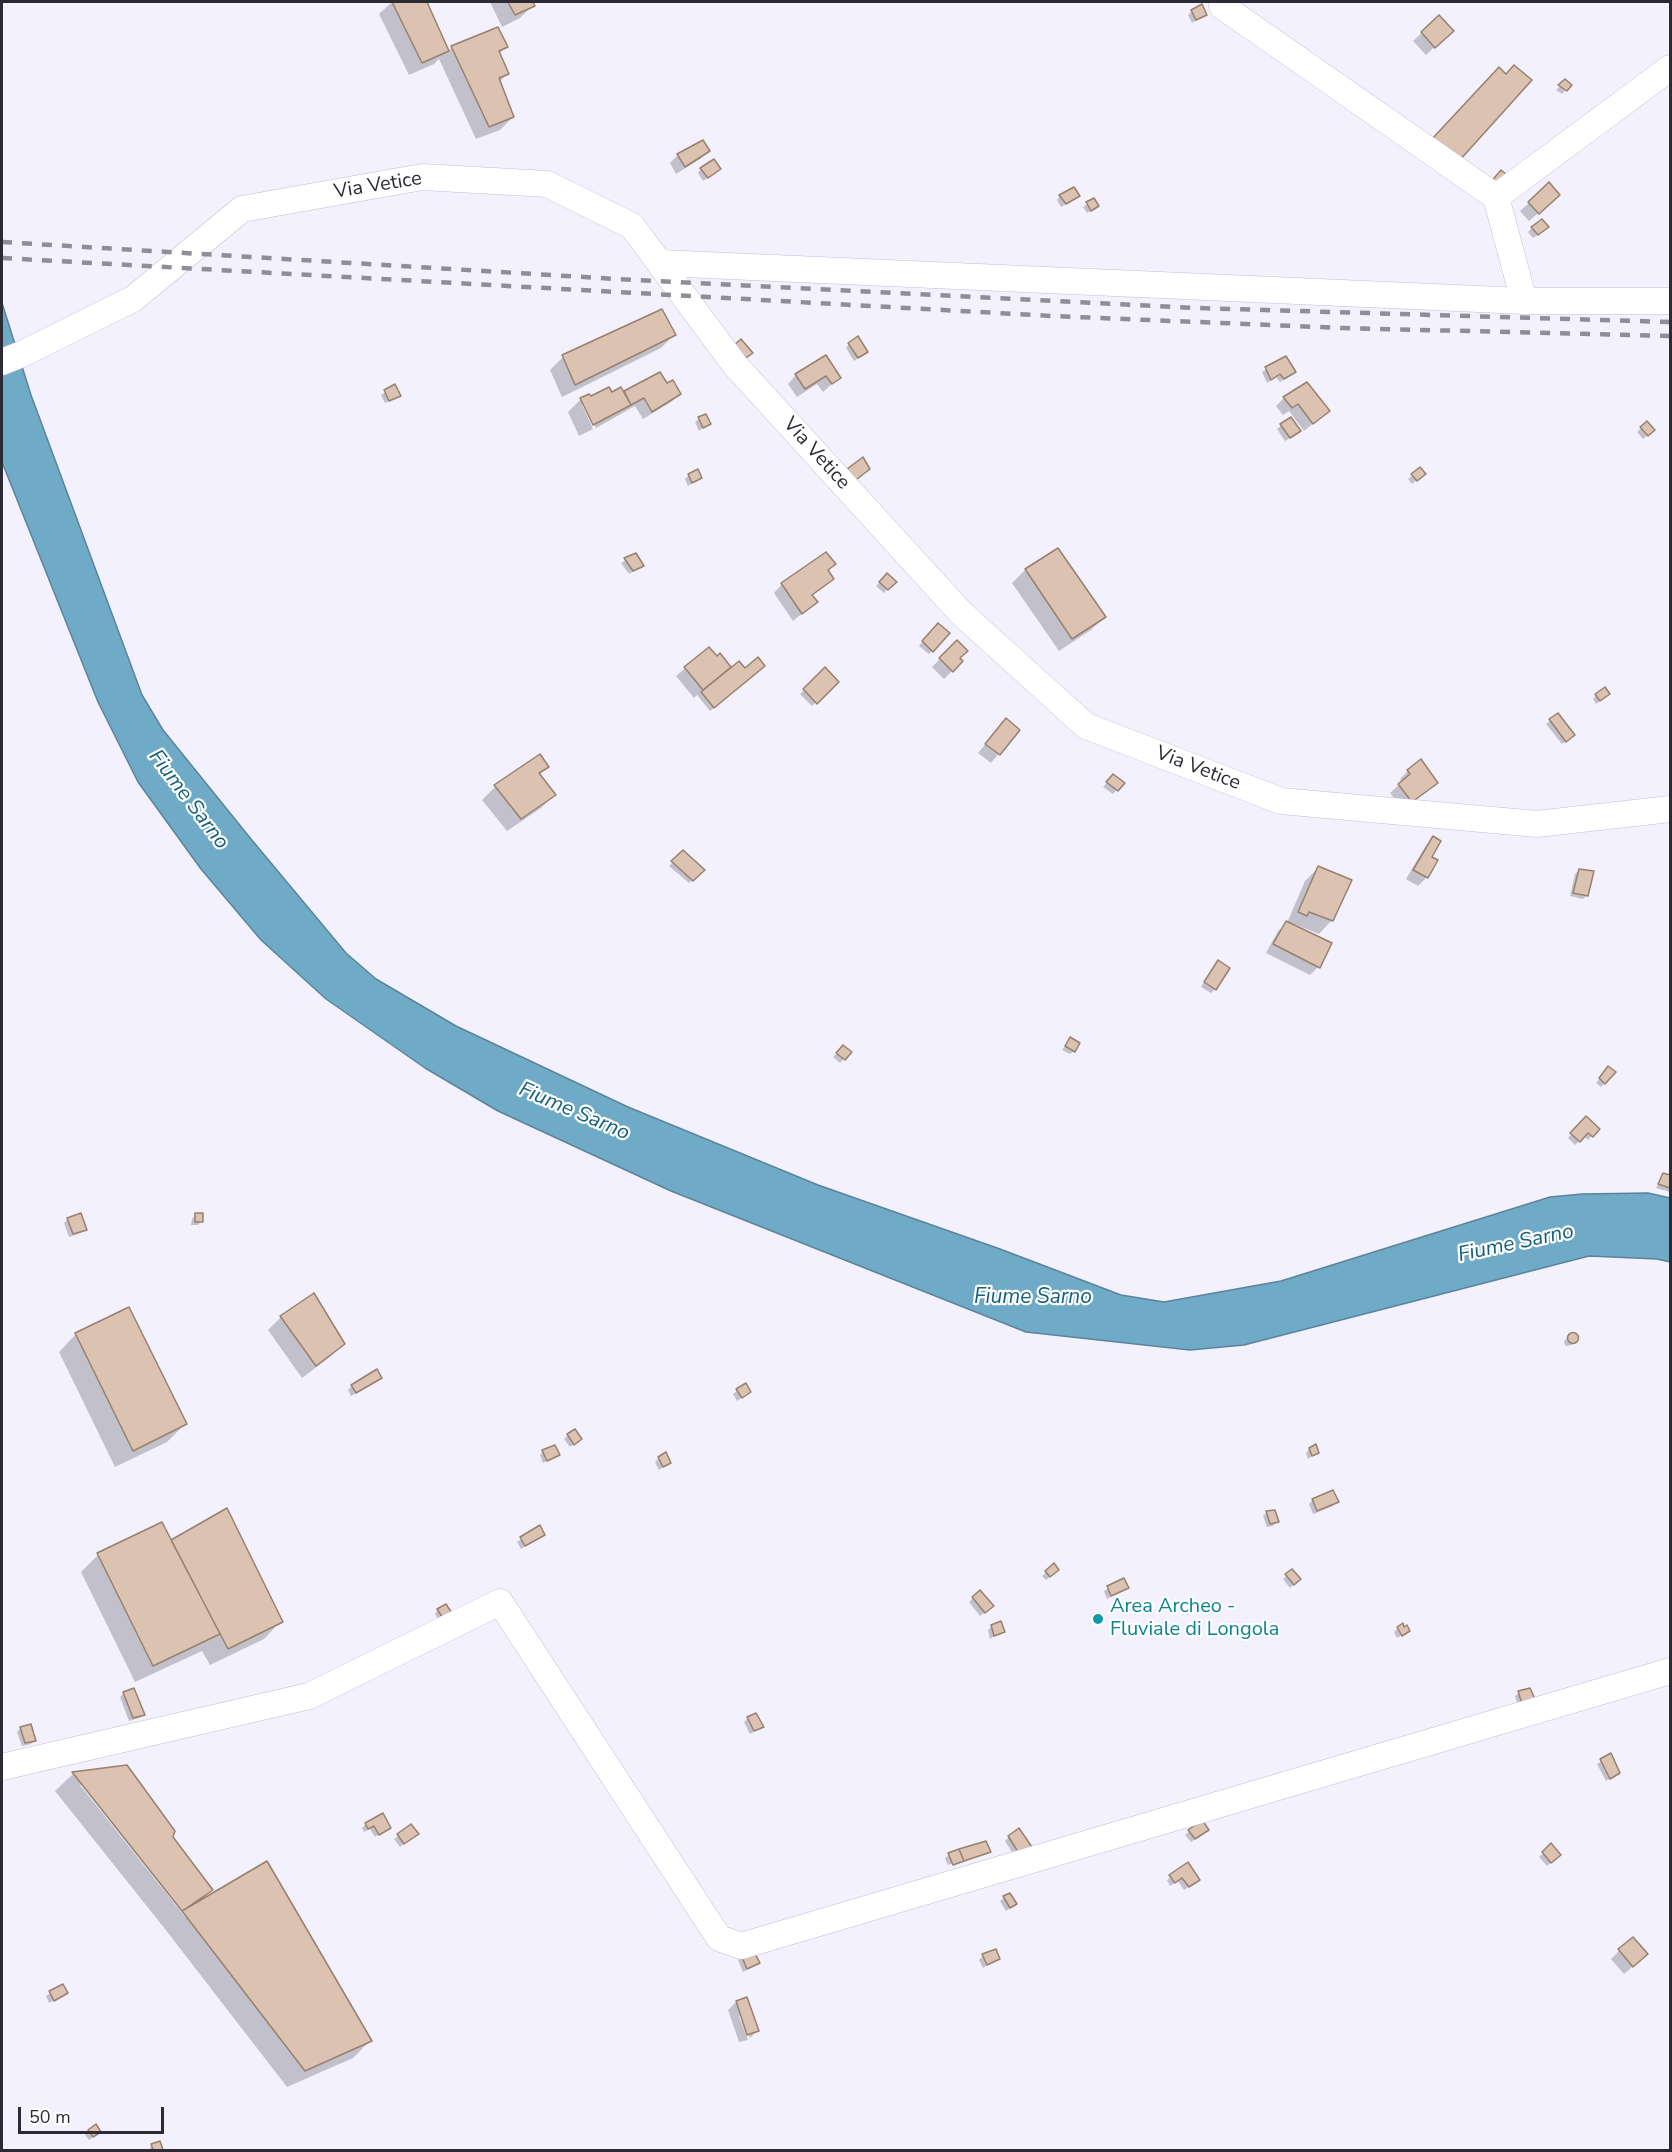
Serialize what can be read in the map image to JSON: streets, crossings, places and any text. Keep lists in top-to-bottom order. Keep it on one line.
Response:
{"streets":{"street":["Via Vetice"]},"water":["Fiume Sarno"],"places":["Area Archeo - Fluviale di Longola"],"scale_bar":"50 m"}
